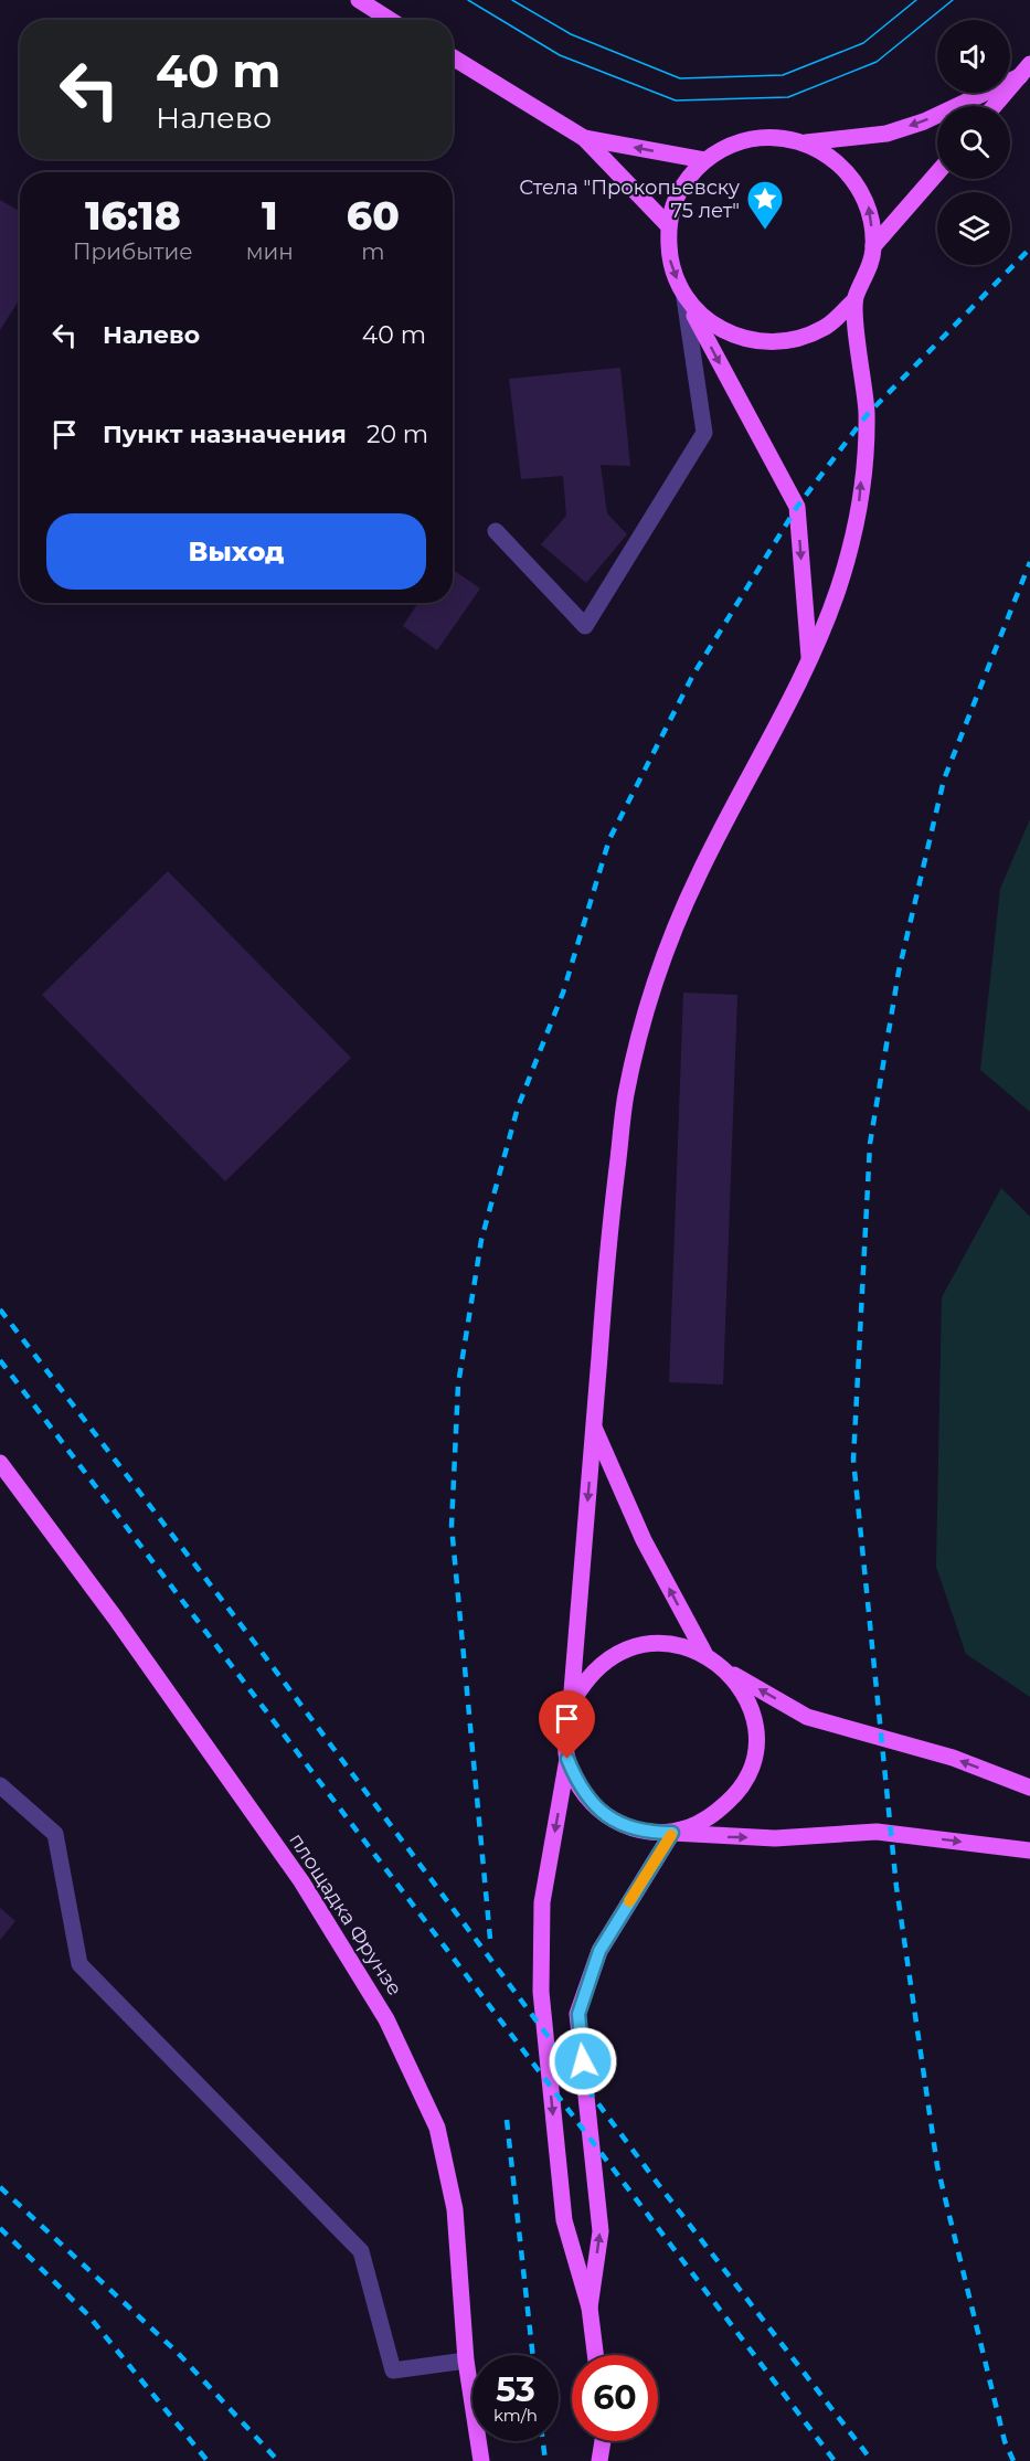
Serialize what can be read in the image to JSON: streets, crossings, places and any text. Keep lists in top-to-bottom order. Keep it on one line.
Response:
{"streets":{"main road":["площадка Фрунзе"]},"places":{"place":["Стела \"Прокопьевску 75 лет\""]},"page":{"turn":["40 m","Налево"],"eta":["16:18","Прибытие","1","мин","60","m"],"list":[{"name":"Налево","value":"40 m"},{"name":"Пункт назначения","value":"20 m"}],"buttons":"Выход","speed":"53 km/h","limit":"60"}}
